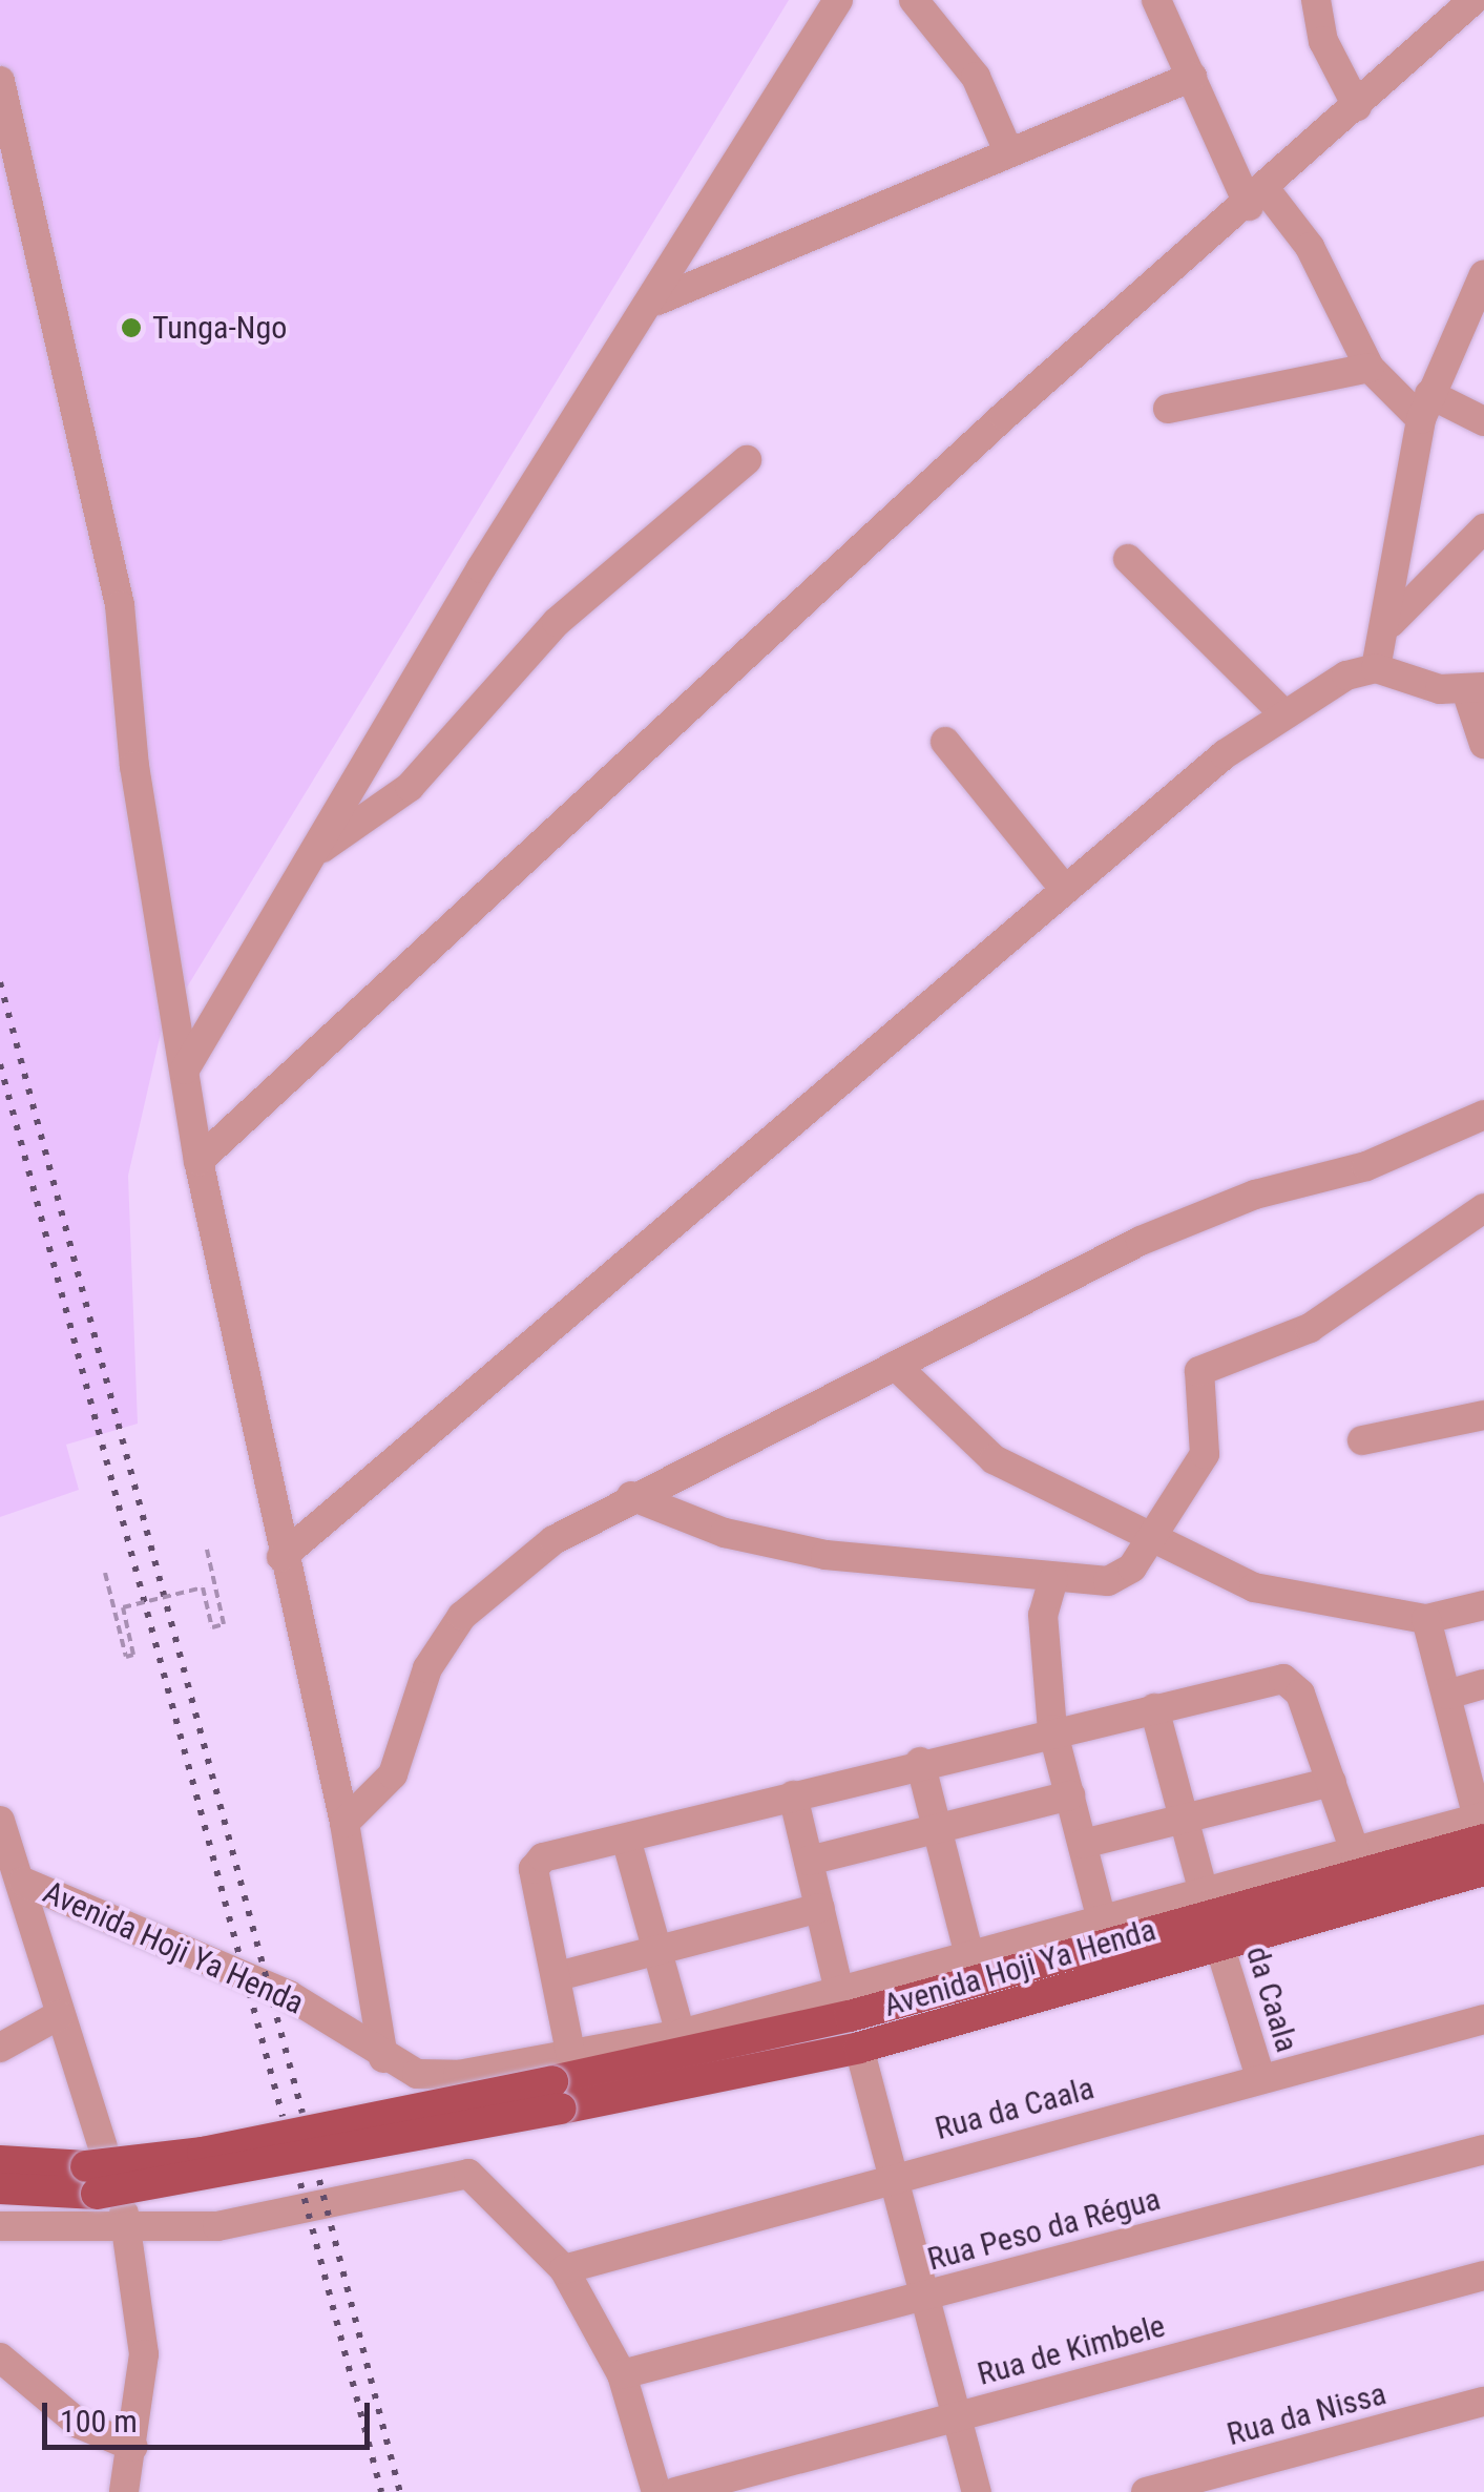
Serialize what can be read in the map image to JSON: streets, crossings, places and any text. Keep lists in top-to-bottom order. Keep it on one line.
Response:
{"streets":{"main road":["Avenida Hoji Ya Henda"],"street":["da Caala","Rua da Caala","Rua Peso da Régua","Rua de Kimbele","Rua da Nissa"]},"crossings":[["Avenida Hoji Ya Henda","da Caala"],["da Caala","Rua da Caala"]],"places":["Tunga-Ngo"],"scale_bar":"100 m"}
